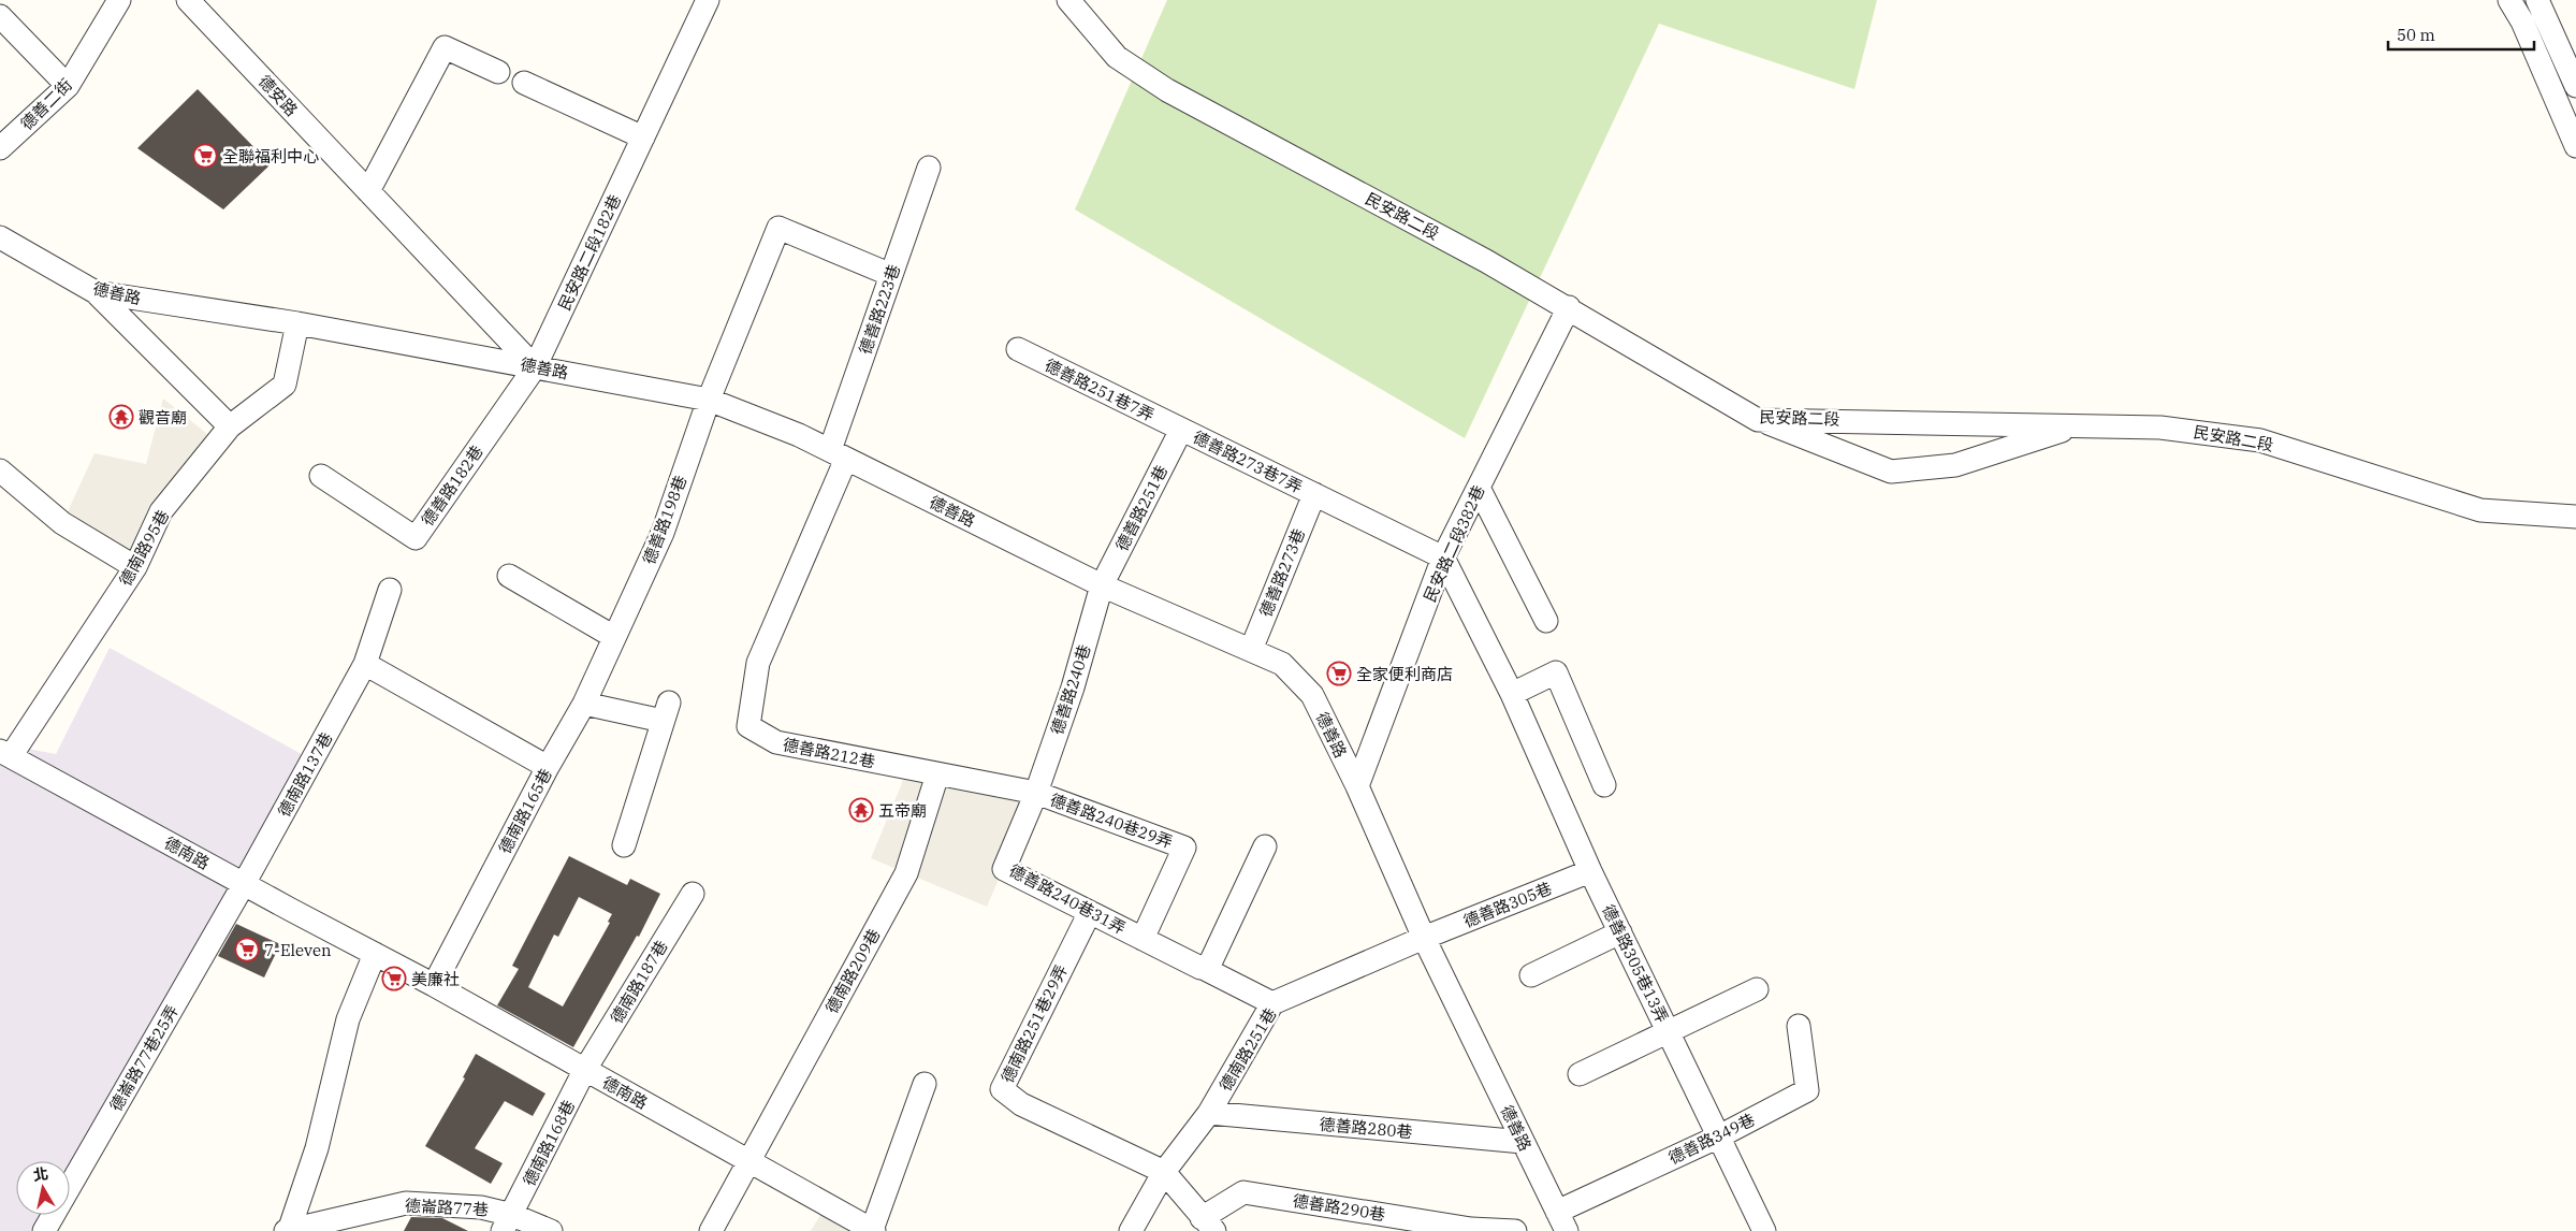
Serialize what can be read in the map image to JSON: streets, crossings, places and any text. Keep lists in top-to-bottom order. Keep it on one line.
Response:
{"streets":{"street":["德安路","德善二街","民安路二段","民安路二段182巷","德善路","德善路223巷","德善路251巷7弄","德善路273巷7弄","德善路182巷","德善路251巷","德善路198巷","民安路二段382巷","德南路95巷","德善路273巷","德善路240巷","德善路212巷","德南路137巷","德南路165巷","德善路240巷29弄","德南路","德善路240巷31弄","德善路305巷","德善路305巷13弄","德南路209巷","德南路187巷","德南路251巷29弄","德南路251巷","德崙路77巷25弄","德善路280巷","德善路349巷","德南路168巷","德崙路77巷","德善路290巷"]},"crossings":[["德安路","民安路二段182巷"],["德安路","德善路"],["德安路","德善路182巷"],["民安路二段","民安路二段382巷"],["民安路二段182巷","德善路"],["民安路二段182巷","德善路182巷"],["德善路","德善路223巷"],["德善路","德善路182巷"],["德善路","德善路251巷"],["德善路","德善路198巷"],["德善路","民安路二段382巷"],["德善路","德南路95巷"],["德善路","德善路273巷"],["德善路","德善路240巷"],["德善路","德善路212巷"],["德善路","德善路305巷"],["德善路","德南路251巷"],["德善路","德善路280巷"],["德善路","德善路349巷"],["德善路223巷","德善路198巷"],["德善路223巷","德善路212巷"],["德善路251巷7弄","德善路273巷7弄"],["德善路251巷7弄","德善路251巷"],["德善路273巷7弄","德善路251巷"],["德善路273巷7弄","民安路二段382巷"],["德善路273巷7弄","德善路273巷"],["德善路273巷7弄","德善路305巷13弄"],["德善路251巷","德善路240巷"],["德善路198巷","德南路165巷"],["民安路二段382巷","德善路305巷13弄"],["德南路95巷","德南路"],["德善路240巷","德善路212巷"],["德善路240巷","德善路240巷29弄"],["德善路240巷","德善路240巷31弄"],["德善路212巷","德善路240巷29弄"],["德善路212巷","德善路240巷31弄"],["德善路212巷","德南路209巷"],["德南路137巷","德南路"],["德南路137巷","德崙路77巷25弄"],["德南路165巷","德南路"],["德善路240巷29弄","德善路240巷31弄"],["德南路","德南路209巷"],["德南路","德南路187巷"],["德南路","德崙路77巷25弄"],["德南路","德南路168巷"],["德善路240巷31弄","德南路251巷29弄"],["德善路305巷","德善路305巷13弄"],["德善路305巷","德南路251巷"],["德善路305巷13弄","德善路349巷"],["德南路187巷","德南路168巷"],["德南路251巷29弄","德南路251巷"],["德南路251巷","德善路280巷"],["德南路168巷","德崙路77巷"]],"places":{"supermarket":["全聯福利中心","全家便利商店","7-Eleven","美廉社"],"temple":["觀音廟","五帝廟"]},"scale_bar":"50 m","north":"top"}
